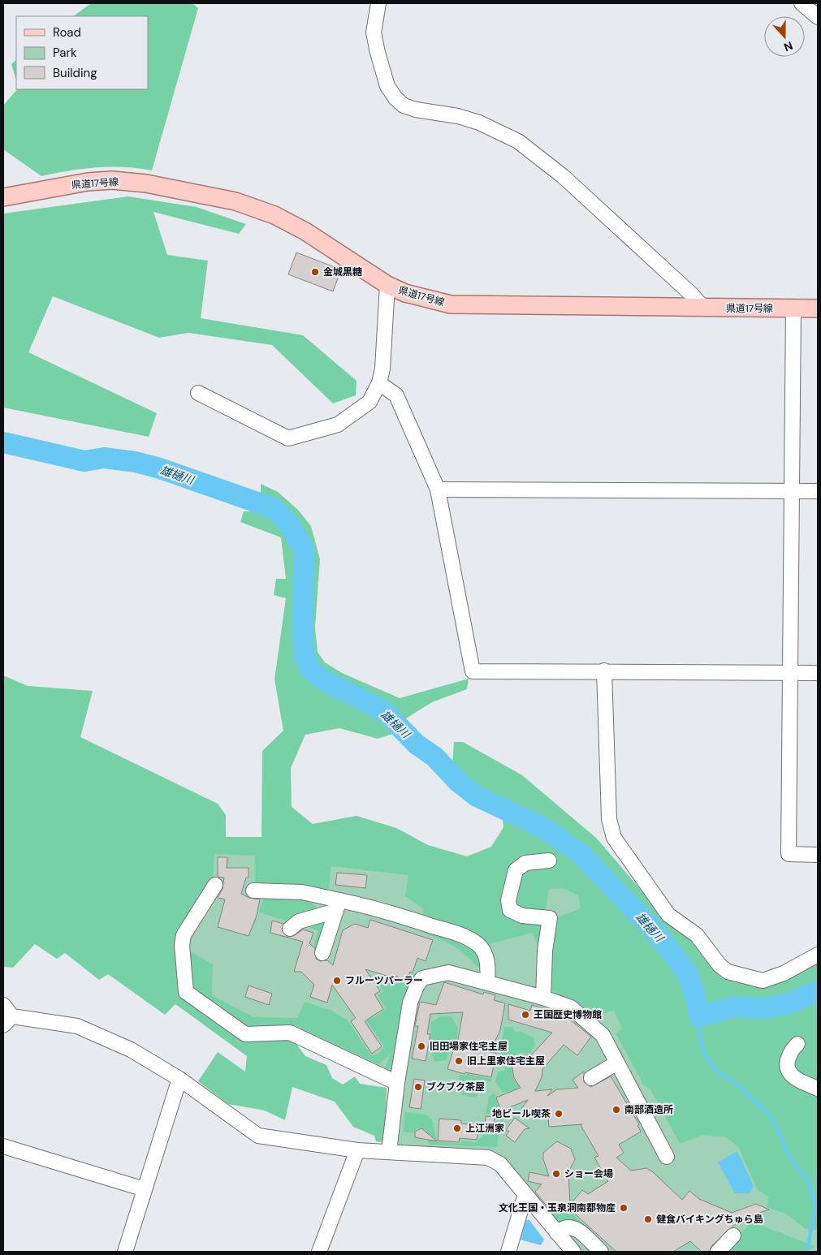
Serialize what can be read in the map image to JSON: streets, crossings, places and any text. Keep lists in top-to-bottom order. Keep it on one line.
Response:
{"streets":{"main road":["県道17号線"]},"water":["雄樋川"],"places":["金城黒糖","フルーツパーラー","王国歴史博物館","旧田場家住宅主屋","旧上里家住宅主屋","ブクブク茶屋","南部酒造所","地ビール喫茶","上江洲家","ショー会場","文化王国・玉泉洞南都物産","健食バイキングちゅら島"],"legend":["Road","Park","Building"],"north":"bottom"}
